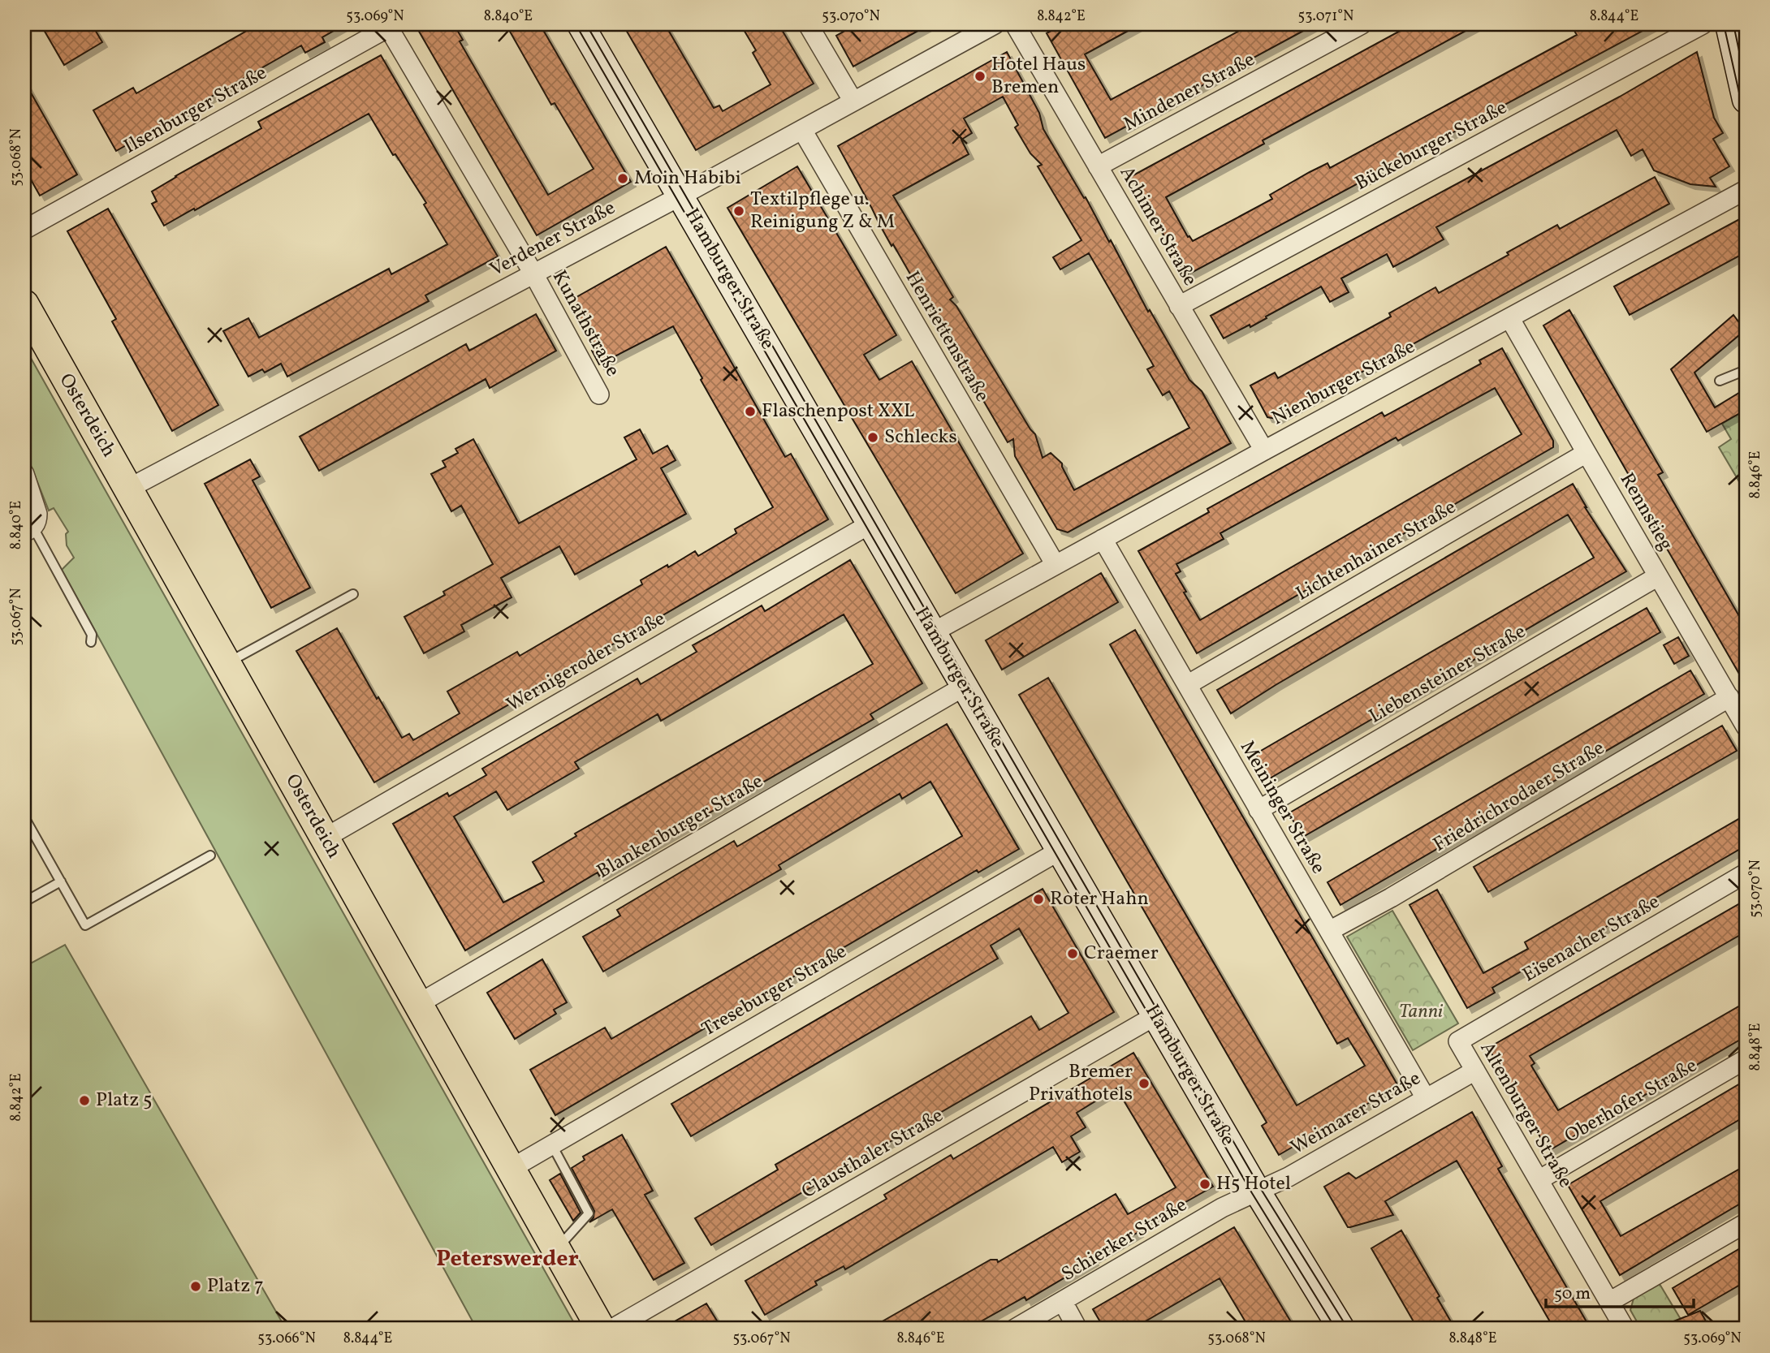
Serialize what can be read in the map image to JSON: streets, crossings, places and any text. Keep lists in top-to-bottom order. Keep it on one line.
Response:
{"streets":{"main road":["Osterdeich"],"street":["Mindener Straße","Ilsenburger Straße","Bückeburger Straße","Achimer Straße","Verdener Straße","Hamburger Straße","Kunathstraße","Henriettenstraße","Nienburger Straße","Rennstieg","Lichtenhainer Straße","Wernigeroder Straße","Liebensteiner Straße","Friedrichrodaer Straße","Meininger Straße","Blankenburger Straße","Eisenacher Straße","Treseburger Straße","Oberhofer Straße","Weimarer Straße","Altenburger Straße","Clausthaler Straße","Schierker Straße"]},"crossings":[["Mindener Straße","Achimer Straße"],["Ilsenburger Straße","Kunathstraße"],["Bückeburger Straße","Achimer Straße"],["Achimer Straße","Nienburger Straße"],["Verdener Straße","Hamburger Straße"],["Verdener Straße","Kunathstraße"],["Verdener Straße","Henriettenstraße"],["Verdener Straße","Osterdeich"],["Hamburger Straße","Nienburger Straße"],["Hamburger Straße","Wernigeroder Straße"],["Hamburger Straße","Blankenburger Straße"],["Hamburger Straße","Treseburger Straße"],["Hamburger Straße","Weimarer Straße"],["Hamburger Straße","Clausthaler Straße"],["Hamburger Straße","Schierker Straße"],["Henriettenstraße","Nienburger Straße"],["Nienburger Straße","Rennstieg"],["Nienburger Straße","Meininger Straße"],["Osterdeich","Wernigeroder Straße"],["Osterdeich","Blankenburger Straße"],["Osterdeich","Treseburger Straße"],["Rennstieg","Lichtenhainer Straße"],["Rennstieg","Liebensteiner Straße"],["Rennstieg","Friedrichrodaer Straße"],["Lichtenhainer Straße","Meininger Straße"],["Liebensteiner Straße","Meininger Straße"],["Friedrichrodaer Straße","Meininger Straße"],["Meininger Straße","Weimarer Straße"],["Eisenacher Straße","Altenburger Straße"],["Oberhofer Straße","Altenburger Straße"],["Weimarer Straße","Altenburger Straße"],["Weimarer Straße","Schierker Straße"]],"districts":["Peterswerder"],"parks":["Tanni"],"places":["Hotel Haus Bremen","Moin Habibi","Textilpflege u. Reinigung Z & M","Flaschenpost XXL","Schlecks","Roter Hahn","Craemer","Bremer Privathotels","Platz 5","H5 Hotel","Platz 7"],"scale_bar":"50 m","coordinates":["53.069°N","8.840°E","53.070°N","8.842°E","53.071°N","8.844°E","53.068°N","8.846°E","53.067°N","8.848°E","53.066°N"]}
